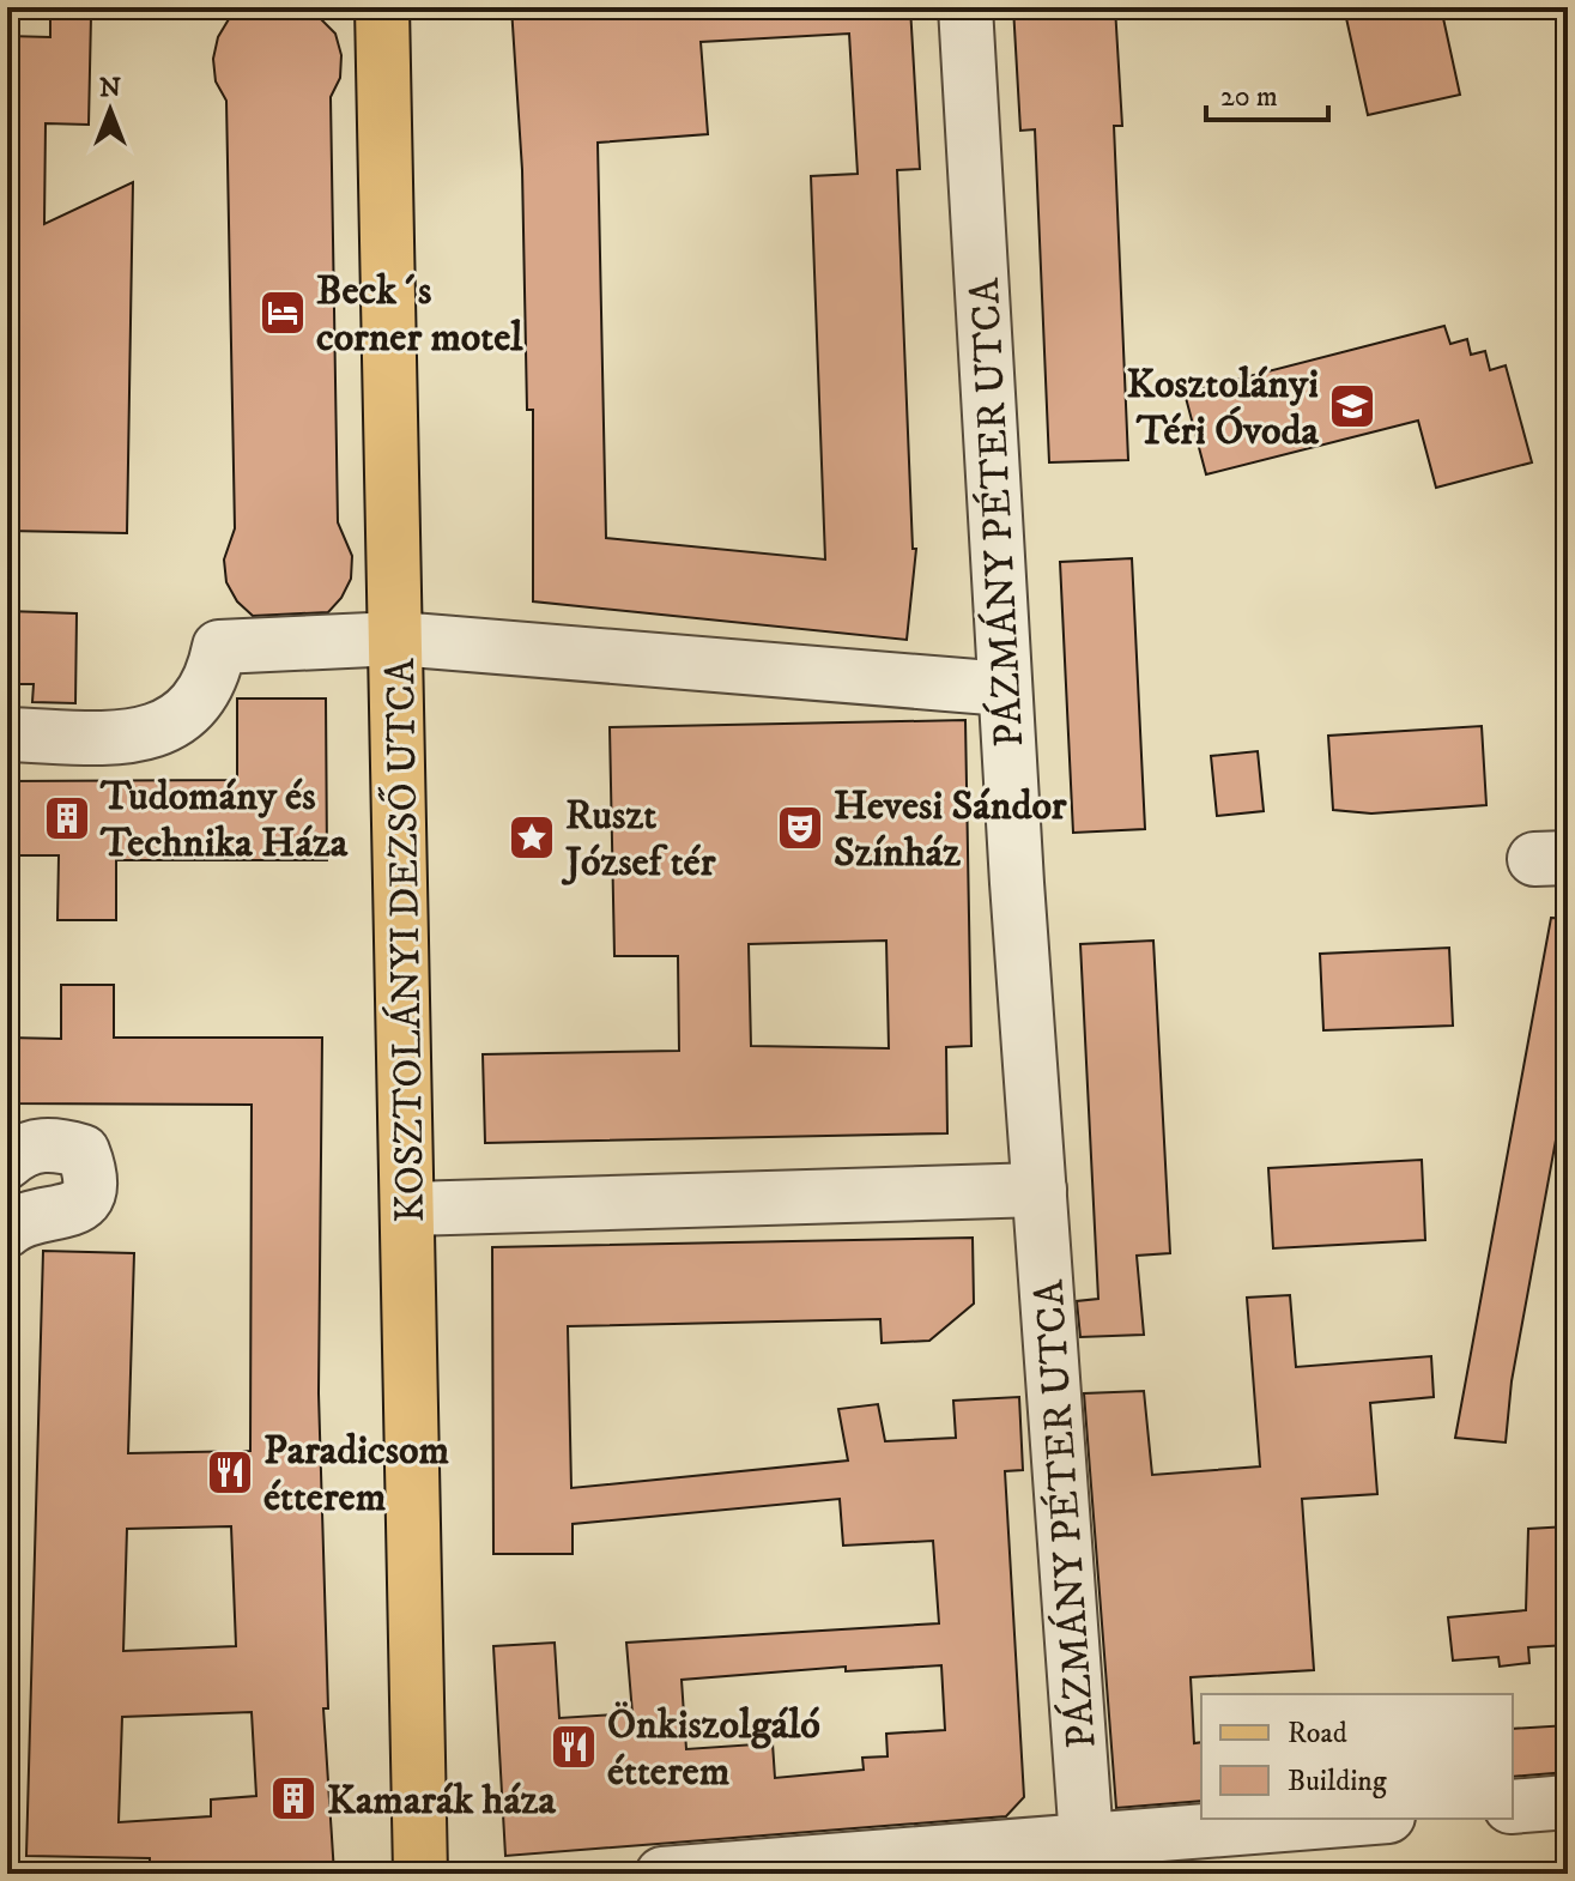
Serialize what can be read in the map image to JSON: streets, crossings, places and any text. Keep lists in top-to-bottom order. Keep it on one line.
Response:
{"streets":{"main road":["KOSZTOLÁNYI DEZSŐ UTCA"],"street":["PÁZMÁNY PÉTER UTCA"]},"places":{"hotel":["Beck´s corner motel"],"school or university":["Kosztolányi Téri Óvoda"],"building":["Tudomány és Technika Háza","Kamarák háza"],"theatre":["Hevesi Sándor Színház"],"place":["Ruszt József tér"],"restaurant":["Paradicsom étterem","Önkiszolgáló étterem"]},"legend":["Road","Building"],"scale_bar":"20 m","north":"top"}
